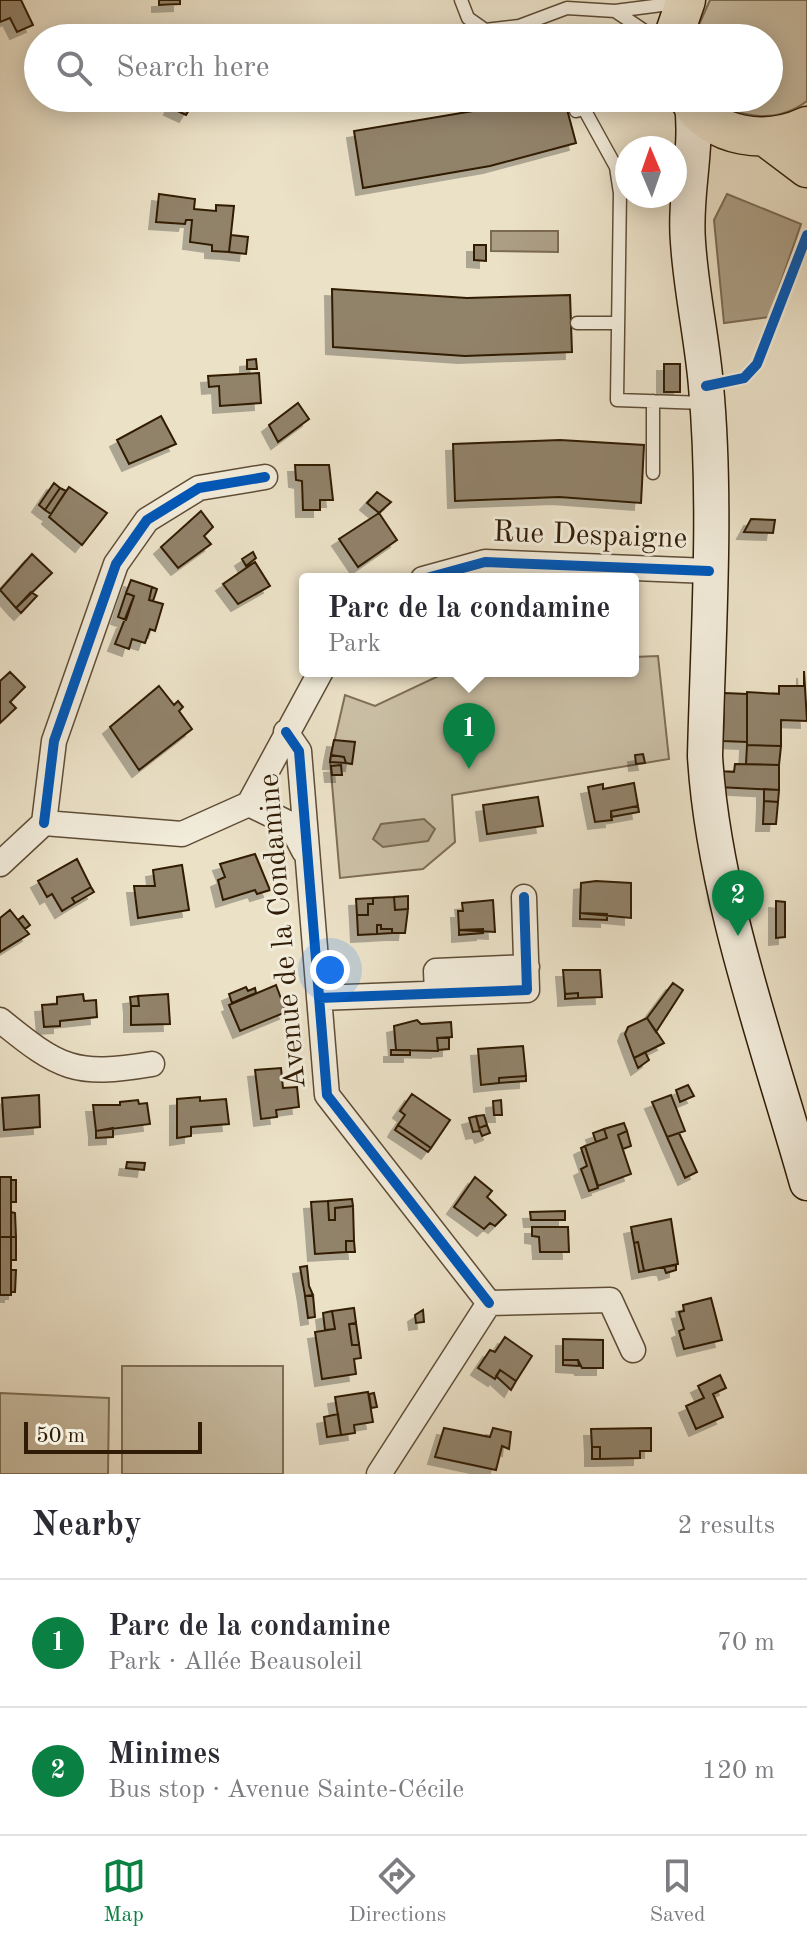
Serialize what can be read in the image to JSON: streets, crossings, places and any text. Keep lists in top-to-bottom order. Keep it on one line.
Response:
{"streets":{"street":["Rue Despaigne","Avenue de la Condamine"]},"scale_bar":"50 m","north":"top","page":{"search":"Search here","popup":["Parc de la condamine","Park"],"pins":["1","2"],"scale":"50 m","heading":["Nearby","2 results"],"list":[{"mark":"1","name":"Parc de la condamine","note":"Park · Allée Beausoleil","value":"70 m"},{"mark":"2","name":"Minimes","note":"Bus stop · Avenue Sainte-Cécile","value":"120 m"}],"nav":["Map","Directions","Saved"]}}
